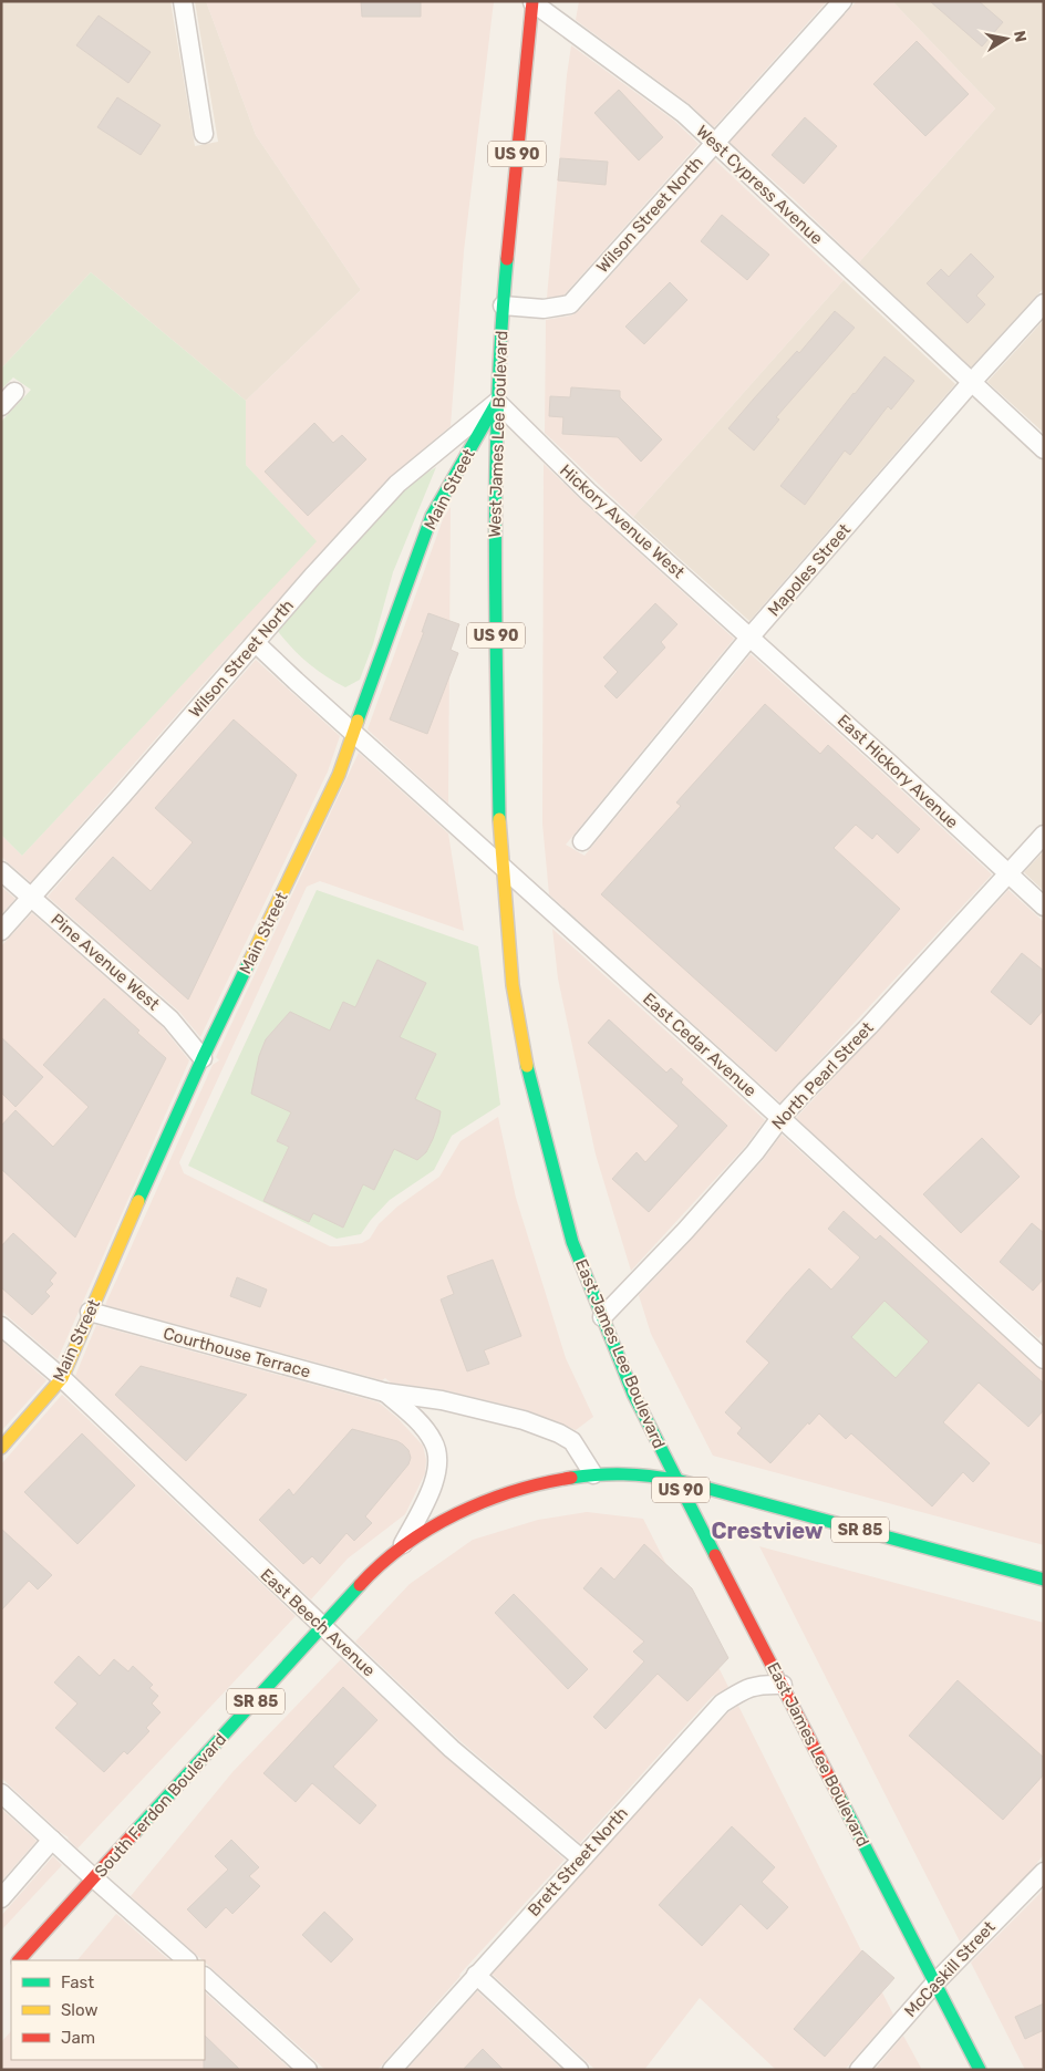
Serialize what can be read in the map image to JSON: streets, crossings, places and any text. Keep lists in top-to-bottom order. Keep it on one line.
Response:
{"streets":{"main road":["US 90","West James Lee Boulevard","Main Street","East James Lee Boulevard","SR 85","South Ferdon Boulevard"],"street":["West Cypress Avenue","Wilson Street North","Hickory Avenue West","Mapoles Street","East Hickory Avenue","Pine Avenue West","East Cedar Avenue","North Pearl Street","Courthouse Terrace","East Beech Avenue","Brett Street North","McCaskill Street"]},"crossings":[["West Cypress Avenue","Wilson Street North"],["West Cypress Avenue","West James Lee Boulevard"],["West Cypress Avenue","Mapoles Street"],["Wilson Street North","West James Lee Boulevard"],["Wilson Street North","Main Street"],["Wilson Street North","Hickory Avenue West"],["Wilson Street North","Pine Avenue West"],["Wilson Street North","East Cedar Avenue"],["West James Lee Boulevard","Main Street"],["West James Lee Boulevard","Hickory Avenue West"],["West James Lee Boulevard","East Cedar Avenue"],["West James Lee Boulevard","East James Lee Boulevard"],["Main Street","Hickory Avenue West"],["Main Street","Pine Avenue West"],["Main Street","East Cedar Avenue"],["Main Street","Courthouse Terrace"],["Main Street","East Beech Avenue"],["Hickory Avenue West","Mapoles Street"],["Hickory Avenue West","East Hickory Avenue"],["Mapoles Street","East Hickory Avenue"],["East Hickory Avenue","North Pearl Street"],["East Cedar Avenue","North Pearl Street"],["East Cedar Avenue","East James Lee Boulevard"],["North Pearl Street","East James Lee Boulevard"],["Courthouse Terrace","South Ferdon Boulevard"],["East James Lee Boulevard","SR 85"],["East James Lee Boulevard","South Ferdon Boulevard"],["East James Lee Boulevard","Brett Street North"],["East James Lee Boulevard","McCaskill Street"],["SR 85","South Ferdon Boulevard"],["East Beech Avenue","South Ferdon Boulevard"],["East Beech Avenue","Brett Street North"]],"districts":["Crestview"],"legend":["Fast","Slow","Jam"],"north":"right"}
